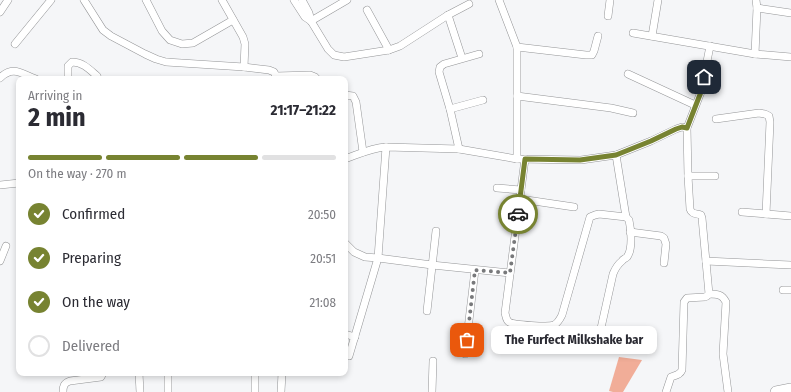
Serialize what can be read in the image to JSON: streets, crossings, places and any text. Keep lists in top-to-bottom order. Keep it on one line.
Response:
{"places":["The Furfect Milkshake bar"],"page":{"heading":["2 min","Arriving in","21:17–21:22"],"bar":"On the way · 270 m","list":[["Confirmed","20:50"],["Preparing","20:51"],["On the way","21:08"],"Delivered"],"bubble":"The Furfect Milkshake bar"}}
